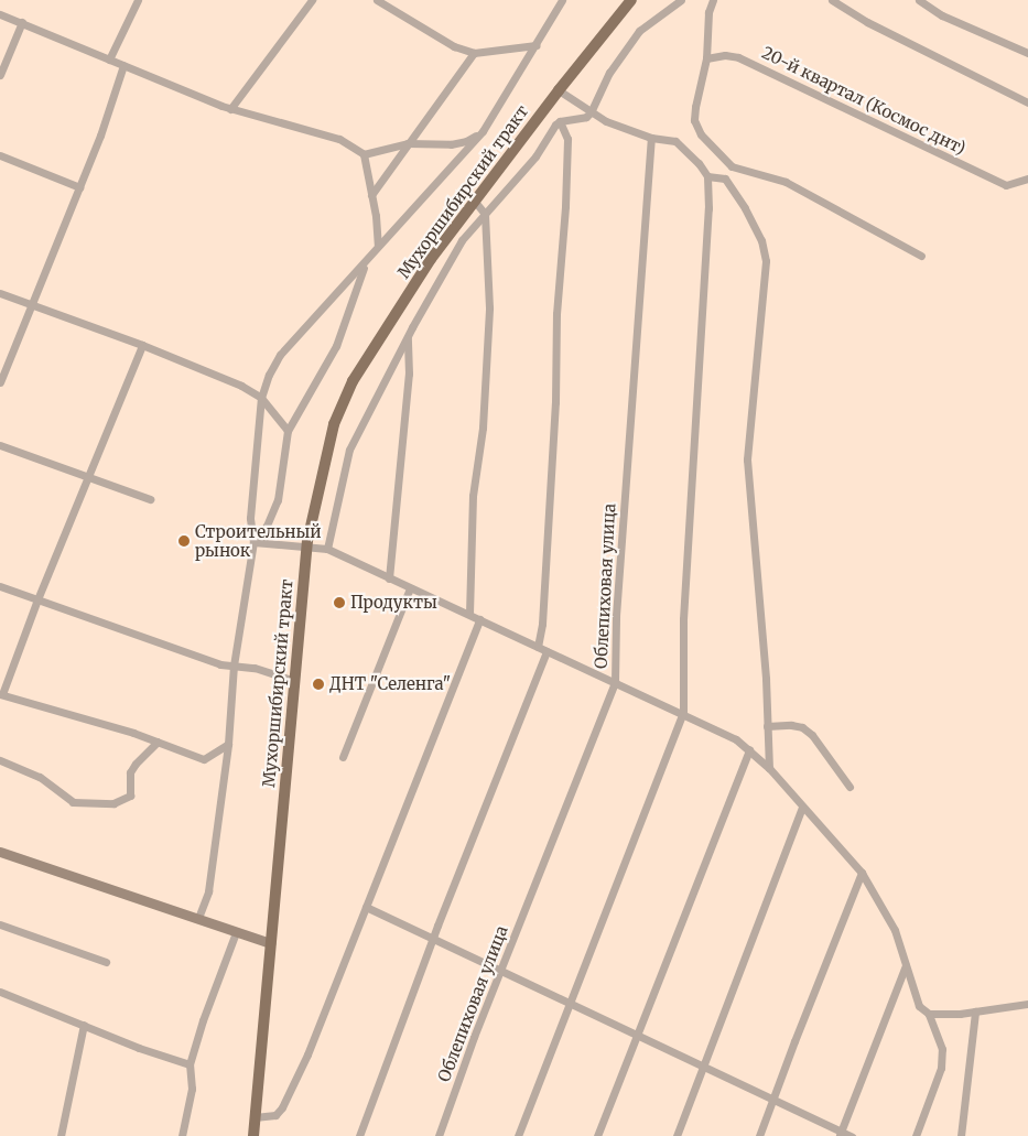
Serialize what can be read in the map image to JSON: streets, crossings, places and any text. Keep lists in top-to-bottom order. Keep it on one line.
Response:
{"streets":{"main road":["Мухоршибирский тракт"],"street":["20-й квартал (Космос днт)","Облепиховая улица"]},"places":["Строительный рынок","Продукты","ДНТ \"Селенга\""]}
